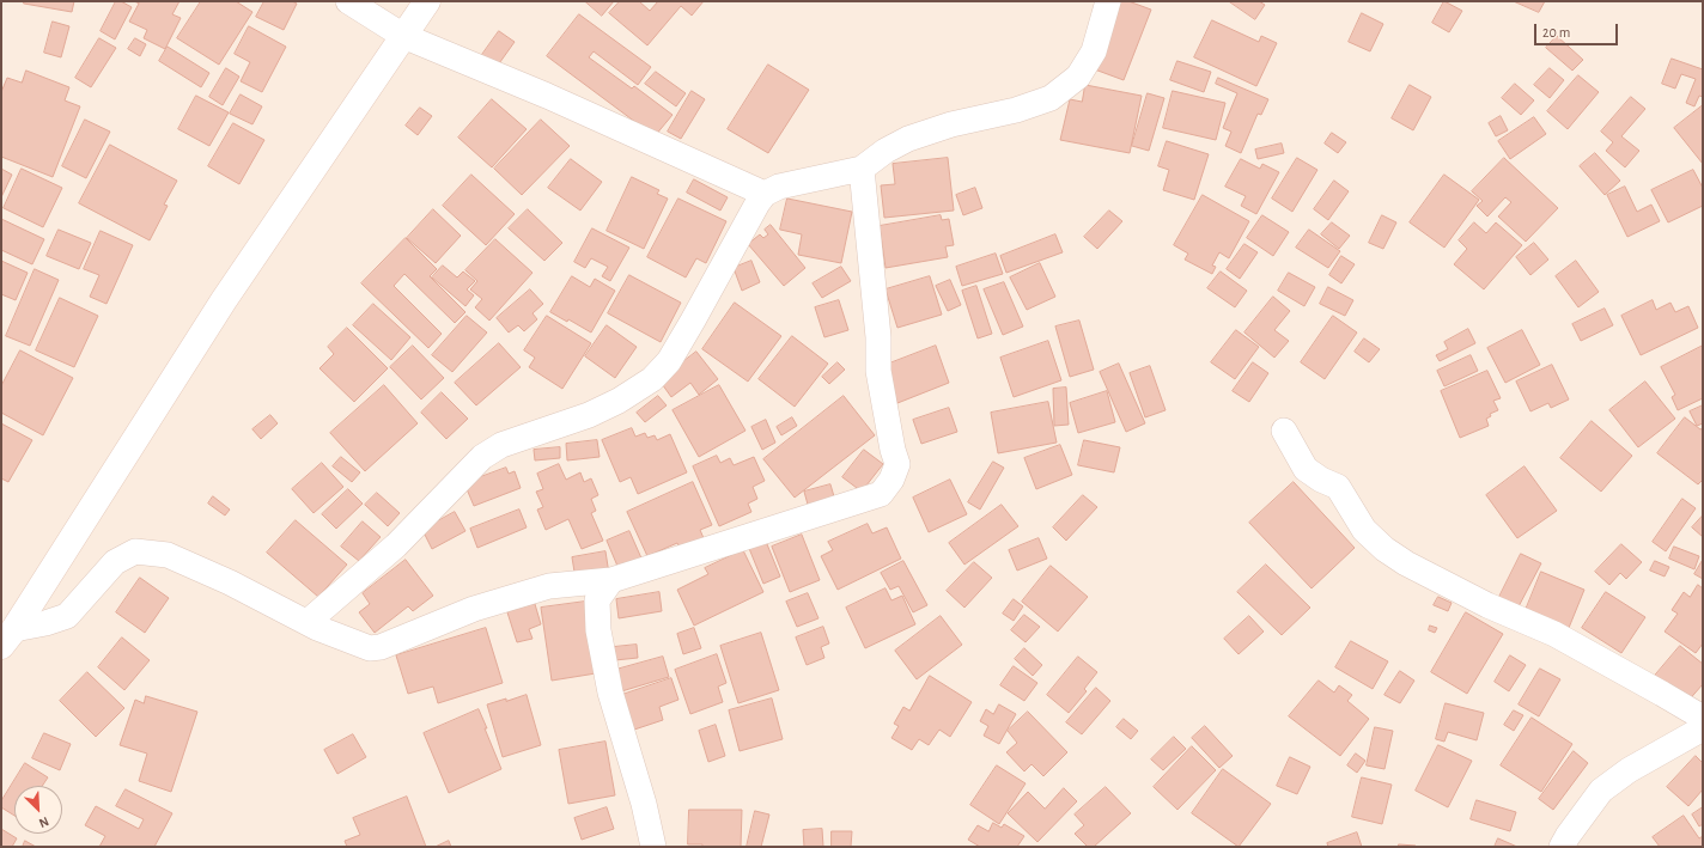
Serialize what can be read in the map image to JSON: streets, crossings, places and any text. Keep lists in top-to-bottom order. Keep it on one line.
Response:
{"scale_bar":"20 m","north":"bottom right"}
